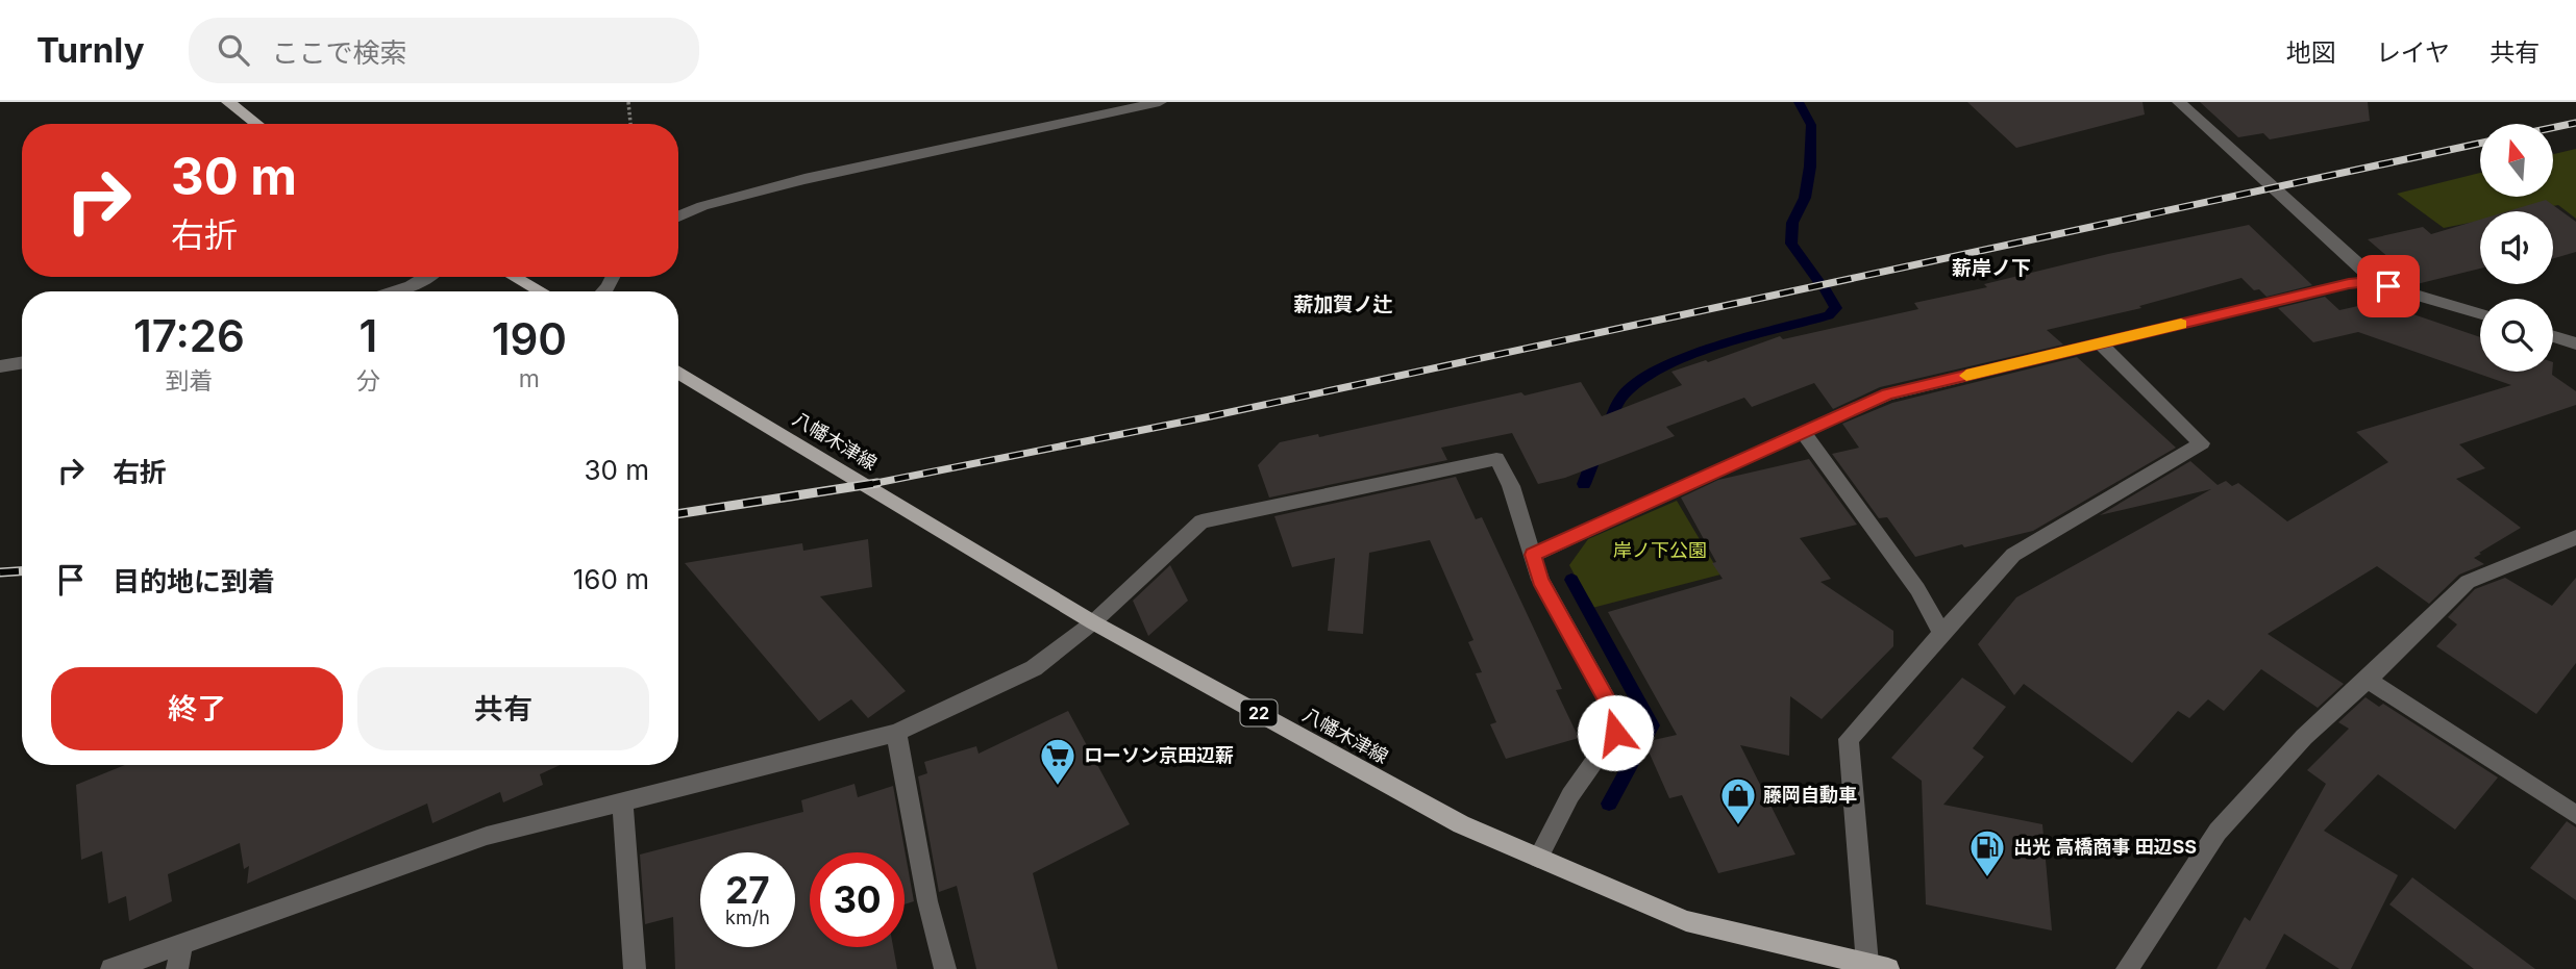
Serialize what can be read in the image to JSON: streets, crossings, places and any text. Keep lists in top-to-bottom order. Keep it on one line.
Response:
{"streets":{"main road":["八幡木津線","22"]},"districts":["薪岸ノ下","薪加賀ノ辻"],"parks":["岸ノ下公園"],"places":{"supermarket":["ローソン京田辺薪"],"shop":["藤岡自動車"],"fuel station":["出光 高橋商事 田辺SS"]},"north":"top","page":{"header":"Turnly","search":"ここで検索","nav":["地図","レイヤ","共有"],"turn":["30 m","右折"],"eta":["17:26","到着","1","分","190","m"],"list":[{"name":"右折","value":"30 m"},{"name":"目的地に到着","value":"160 m"}],"buttons":["終了","共有"],"speed":"27 km/h","limit":"30"}}
